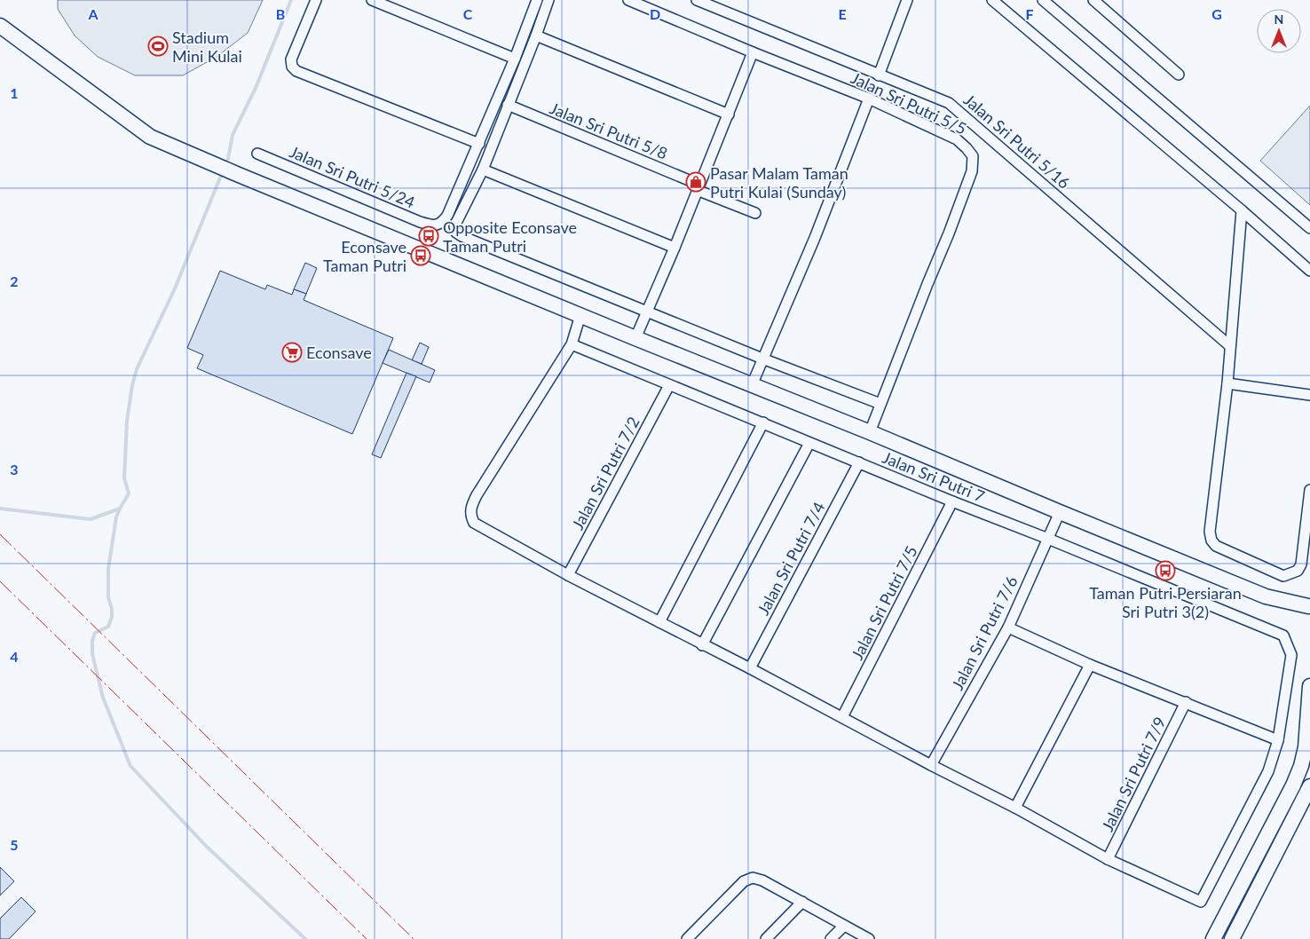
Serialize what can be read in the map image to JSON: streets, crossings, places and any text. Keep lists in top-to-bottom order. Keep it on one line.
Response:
{"streets":{"street":["Jalan Sri Putri 5/5","Jalan Sri Putri 5/8","Jalan Sri Putri 5/16","Jalan Sri Putri 5/24","Jalan Sri Putri 7/2","Jalan Sri Putri 7","Jalan Sri Putri 7/4","Jalan Sri Putri 7/5","Jalan Sri Putri 7/6","Jalan Sri Putri 7/9"]},"crossings":[["Jalan Sri Putri 7/2","Jalan Sri Putri 7"],["Jalan Sri Putri 7","Jalan Sri Putri 7/4"],["Jalan Sri Putri 7","Jalan Sri Putri 7/5"],["Jalan Sri Putri 7","Jalan Sri Putri 7/6"]],"places":{"sports":["Stadium Mini Kulai"],"shop":["Pasar Malam Taman Putri Kulai (Sunday)"],"bus stop":["Opposite Econsave Taman Putri","Econsave Taman Putri","Taman Putri Persiaran Sri Putri 3(2)"],"supermarket":["Econsave"]},"north":"top","grid":{"columns":["A","B","C","D","E","F","G"],"rows":["1","2","3","4","5"]}}
